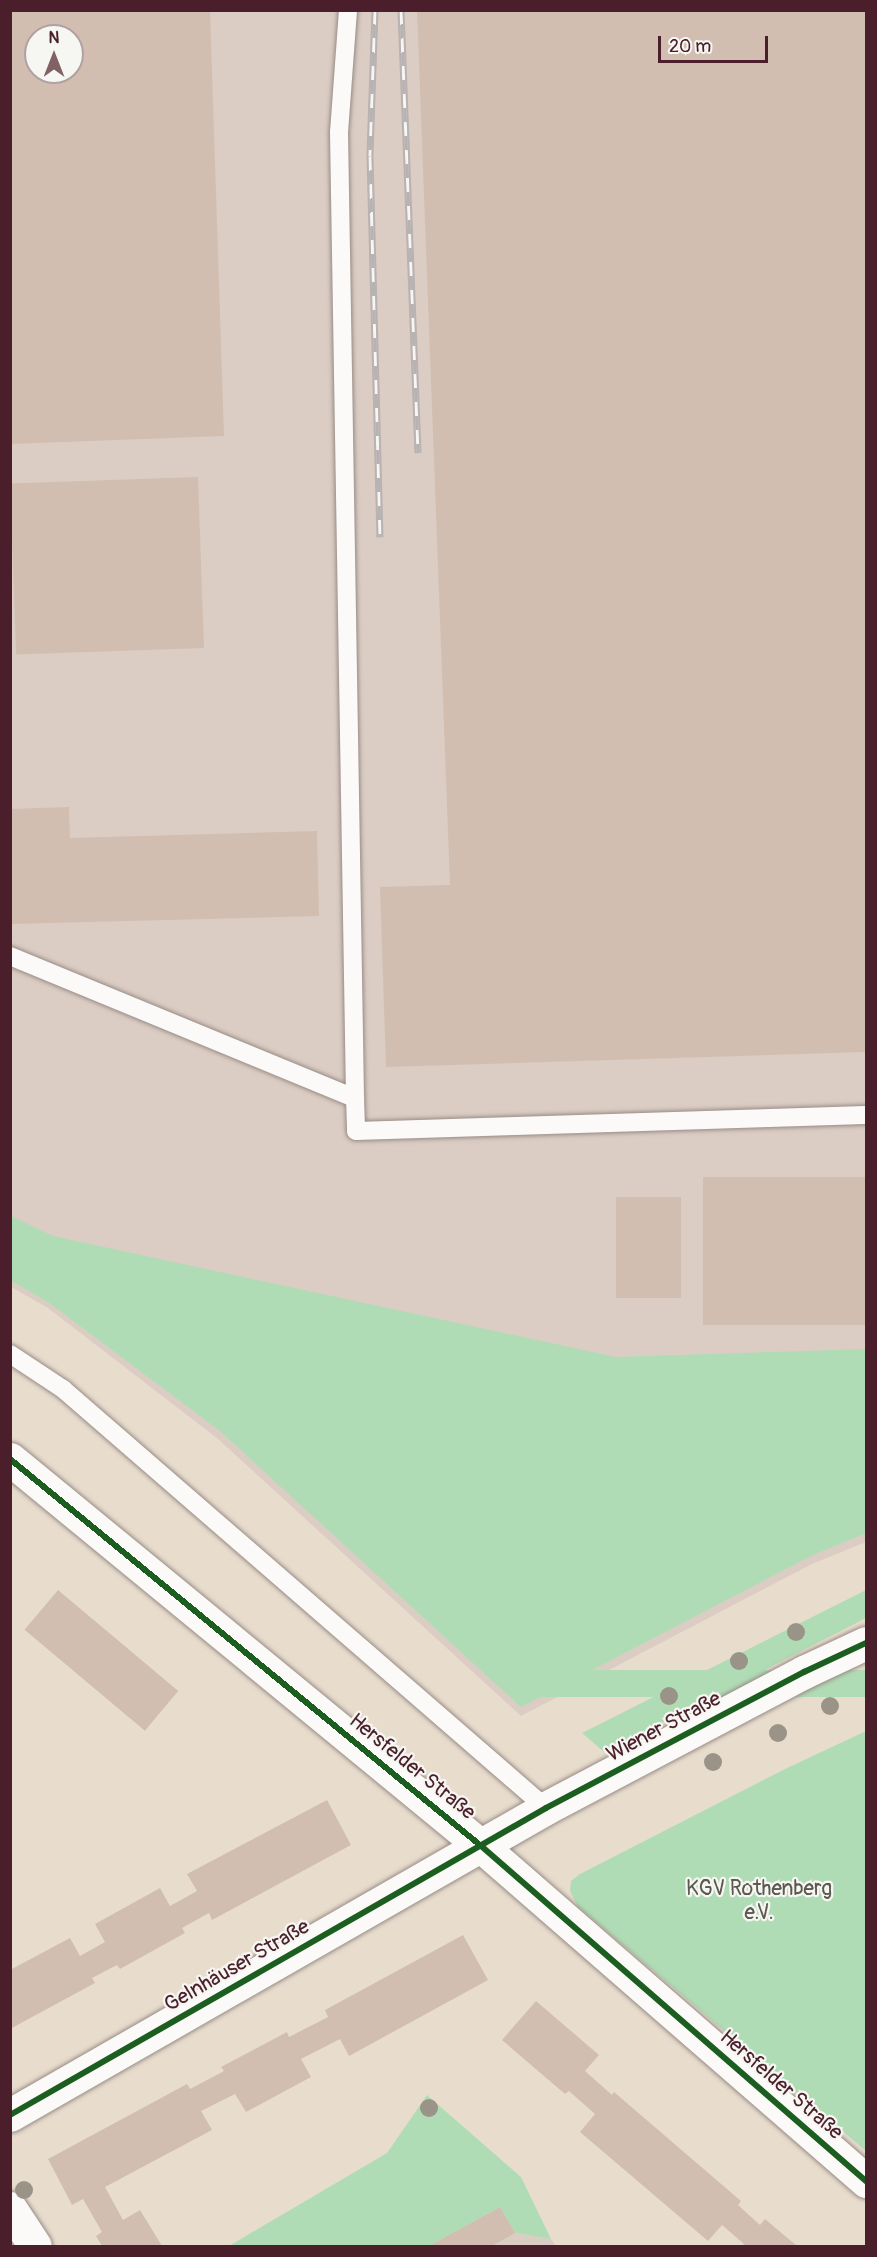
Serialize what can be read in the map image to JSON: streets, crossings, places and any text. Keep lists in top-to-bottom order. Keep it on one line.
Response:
{"streets":{"street":["Wiener Straße","Hersfelder Straße","Gelnhäuser Straße"]},"crossings":[["Wiener Straße","Hersfelder Straße"],["Wiener Straße","Gelnhäuser Straße"],["Hersfelder Straße","Gelnhäuser Straße"]],"parks":["KGV Rothenberg e.V."],"scale_bar":"20 m","north":"top"}
